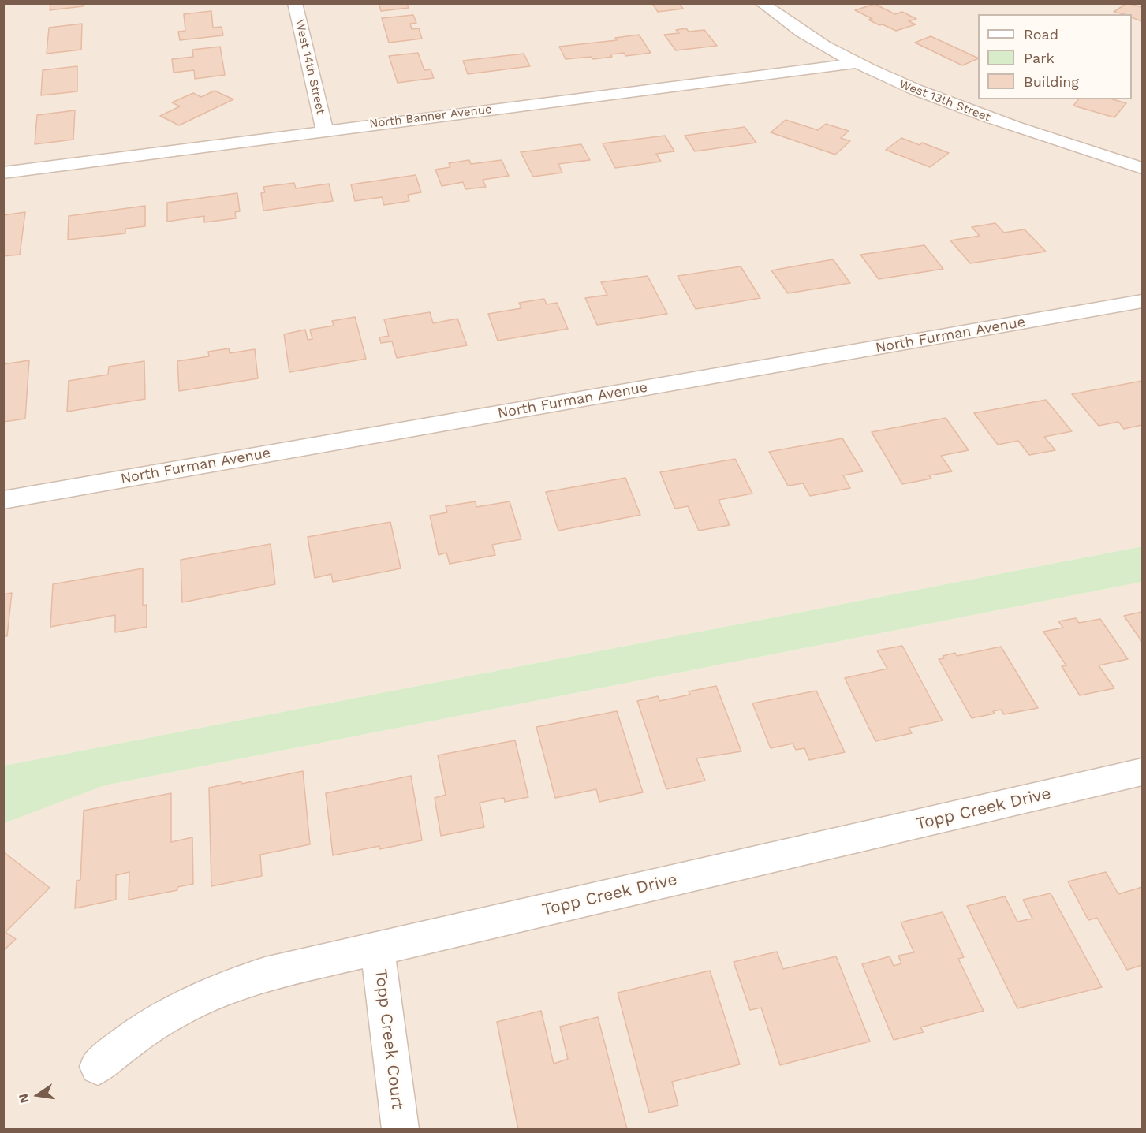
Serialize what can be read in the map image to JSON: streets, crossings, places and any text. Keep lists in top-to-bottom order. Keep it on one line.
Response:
{"streets":{"street":["West 14th Street","West 13th Street","North Banner Avenue","North Furman Avenue","Topp Creek Drive","Topp Creek Court"]},"crossings":[["West 14th Street","North Banner Avenue"],["West 13th Street","North Banner Avenue"],["Topp Creek Drive","Topp Creek Court"]],"legend":["Road","Park","Building"],"north":"left"}
